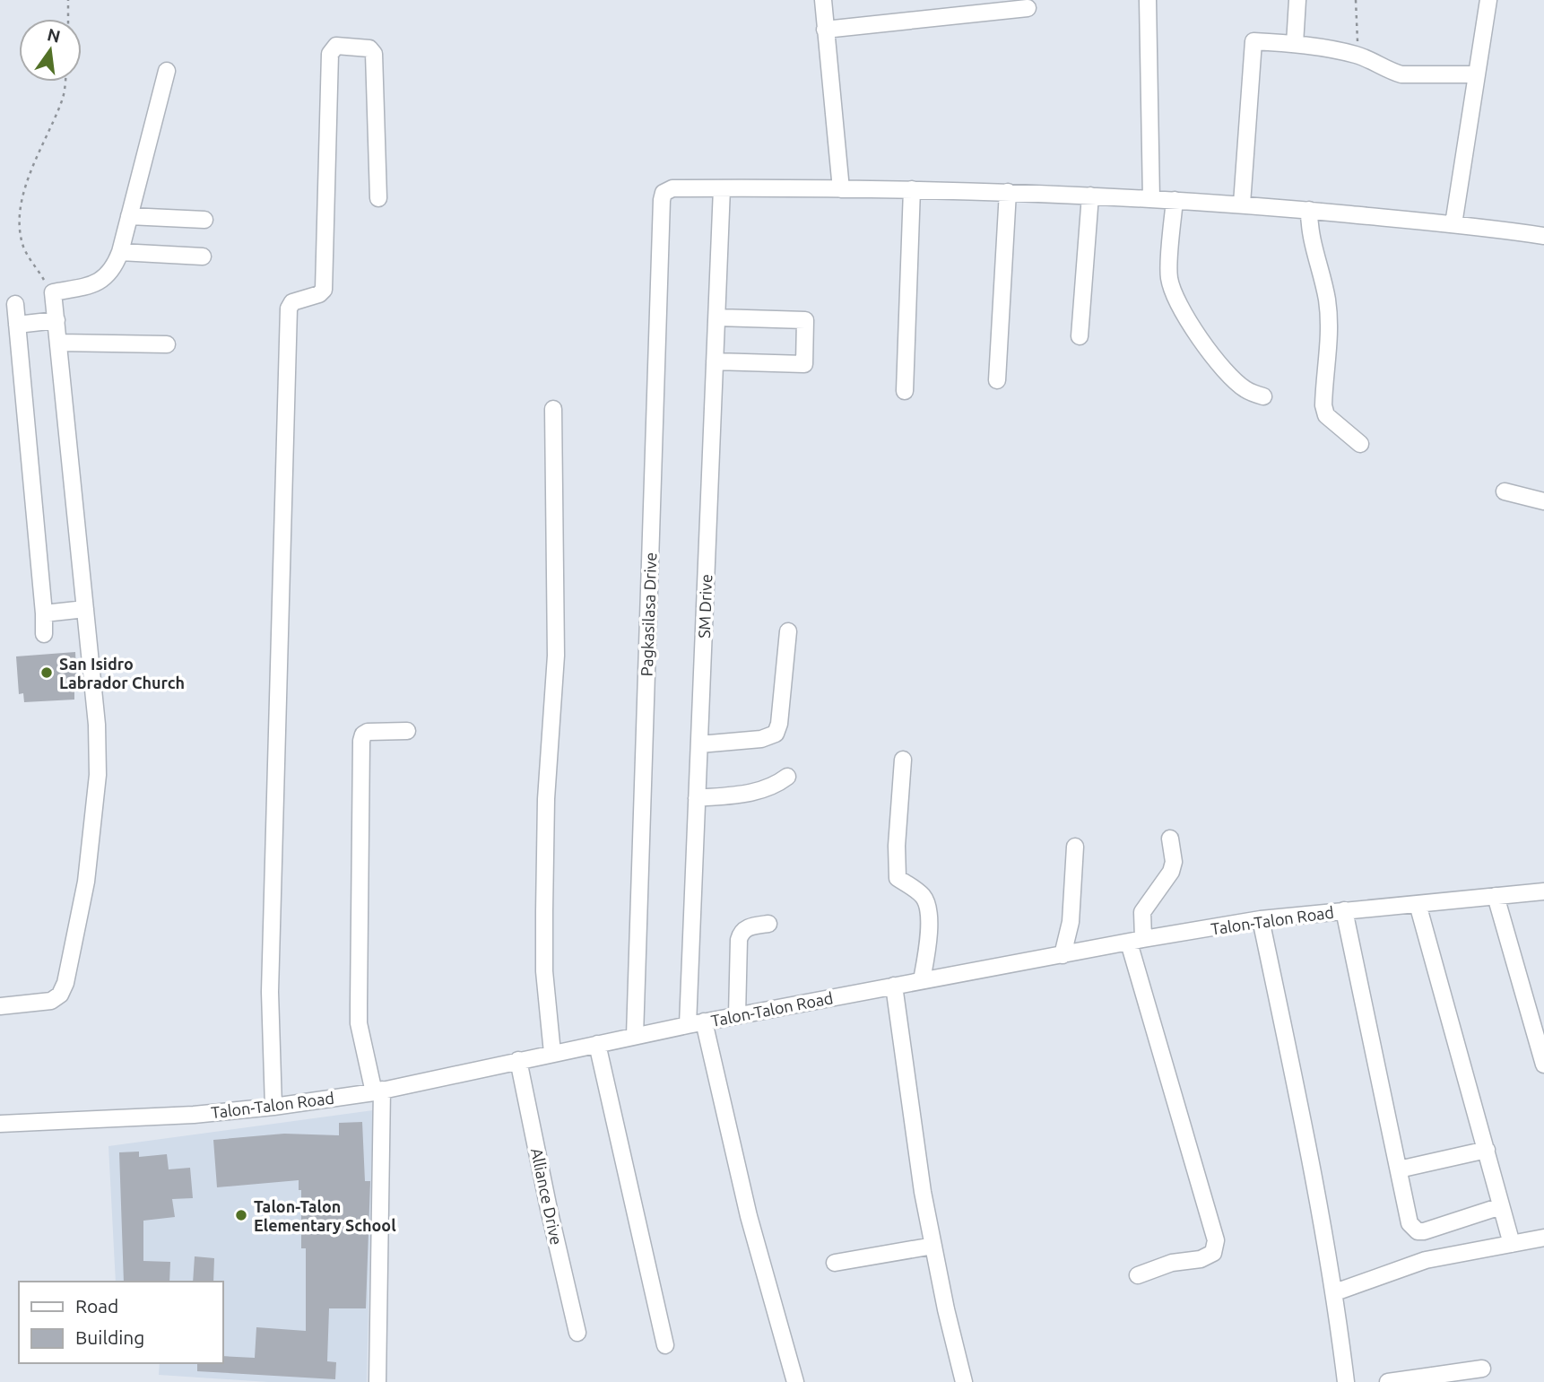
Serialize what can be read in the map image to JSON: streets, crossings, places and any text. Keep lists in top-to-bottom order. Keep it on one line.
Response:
{"streets":{"street":["SM Drive","Pagkasilasa Drive","Talon-Talon Road","Alliance Drive"]},"crossings":[["SM Drive","Pagkasilasa Drive"],["SM Drive","Talon-Talon Road"],["Pagkasilasa Drive","Talon-Talon Road"],["Talon-Talon Road","Alliance Drive"]],"places":["San Isidro Labrador Church","Talon-Talon Elementary School"],"legend":["Road","Building"],"north":"top"}
